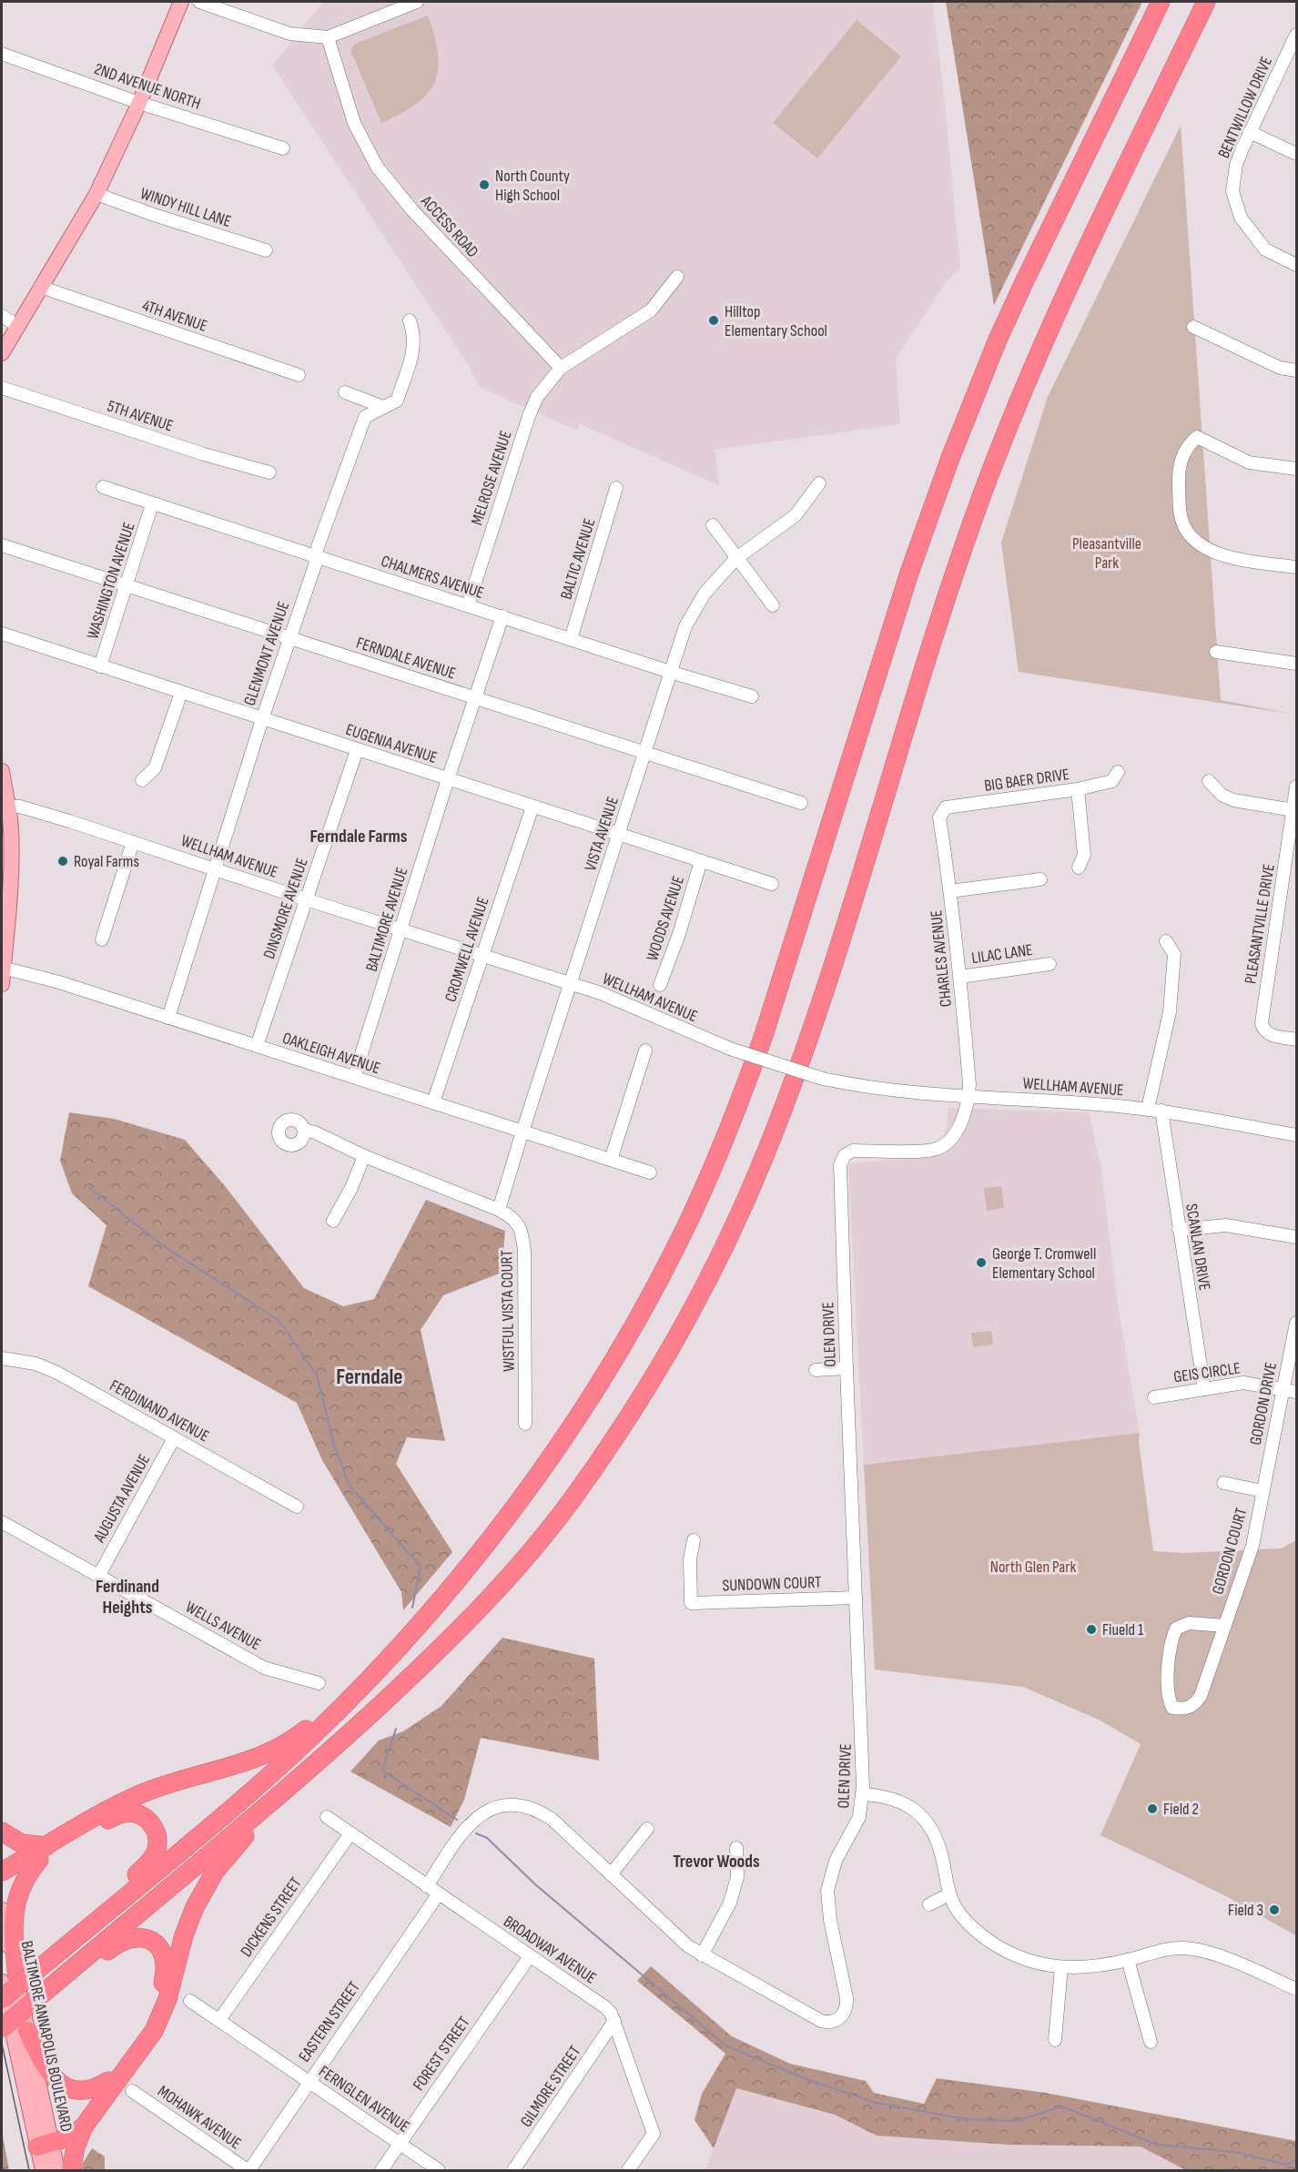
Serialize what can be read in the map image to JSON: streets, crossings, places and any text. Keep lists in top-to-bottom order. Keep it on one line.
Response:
{"streets":{"main road":["BALTIMORE ANNAPOLIS BOULEVARD"],"street":["2ND AVENUE NORTH","BENTWILLOW DRIVE","WINDY HILL LANE","ACCESS ROAD","4TH AVENUE","5TH AVENUE","MELROSE AVENUE","BALTIC AVENUE","CHALMERS AVENUE","WASHINGTON AVENUE","GLENMONT AVENUE","FERNDALE AVENUE","EUGENIA AVENUE","BIG BAER DRIVE","VISTA AVENUE","WELLHAM AVENUE","DINSMORE AVENUE","WOODS AVENUE","BALTIMORE AVENUE","PLEASANTVILLE DRIVE","CROMWELL AVENUE","LILAC LANE","CHARLES AVENUE","OAKLEIGH AVENUE","SCANLAN DRIVE","WISTFUL VISTA COURT","OLEN DRIVE","GEIS CIRCLE","GORDON DRIVE","FERDINAND AVENUE","AUGUSTA AVENUE","GORDON COURT","SUNDOWN COURT","WELLS AVENUE","DICKENS STREET","BROADWAY AVENUE","EASTERN STREET","FOREST STREET","GILMORE STREET","FERNGLEN AVENUE","MOHAWK AVENUE"]},"crossings":[["ACCESS ROAD","MELROSE AVENUE"],["MELROSE AVENUE","CHALMERS AVENUE"],["BALTIC AVENUE","CHALMERS AVENUE"],["CHALMERS AVENUE","WASHINGTON AVENUE"],["CHALMERS AVENUE","GLENMONT AVENUE"],["CHALMERS AVENUE","VISTA AVENUE"],["CHALMERS AVENUE","BALTIMORE AVENUE"],["WASHINGTON AVENUE","FERNDALE AVENUE"],["WASHINGTON AVENUE","EUGENIA AVENUE"],["GLENMONT AVENUE","FERNDALE AVENUE"],["GLENMONT AVENUE","EUGENIA AVENUE"],["GLENMONT AVENUE","WELLHAM AVENUE"],["GLENMONT AVENUE","OAKLEIGH AVENUE"],["FERNDALE AVENUE","VISTA AVENUE"],["FERNDALE AVENUE","BALTIMORE AVENUE"],["EUGENIA AVENUE","VISTA AVENUE"],["EUGENIA AVENUE","DINSMORE AVENUE"],["EUGENIA AVENUE","WOODS AVENUE"],["EUGENIA AVENUE","BALTIMORE AVENUE"],["EUGENIA AVENUE","CROMWELL AVENUE"],["BIG BAER DRIVE","CHARLES AVENUE"],["VISTA AVENUE","WELLHAM AVENUE"],["VISTA AVENUE","OAKLEIGH AVENUE"],["WELLHAM AVENUE","DINSMORE AVENUE"],["WELLHAM AVENUE","BALTIMORE AVENUE"],["WELLHAM AVENUE","CROMWELL AVENUE"],["WELLHAM AVENUE","CHARLES AVENUE"],["WELLHAM AVENUE","SCANLAN DRIVE"],["WELLHAM AVENUE","OLEN DRIVE"],["DINSMORE AVENUE","OAKLEIGH AVENUE"],["BALTIMORE AVENUE","OAKLEIGH AVENUE"],["CROMWELL AVENUE","OAKLEIGH AVENUE"],["LILAC LANE","CHARLES AVENUE"],["CHARLES AVENUE","OLEN DRIVE"],["SCANLAN DRIVE","GEIS CIRCLE"],["OLEN DRIVE","SUNDOWN COURT"],["OLEN DRIVE","BROADWAY AVENUE"],["GEIS CIRCLE","GORDON DRIVE"],["GORDON DRIVE","GORDON COURT"],["FERDINAND AVENUE","AUGUSTA AVENUE"],["AUGUSTA AVENUE","WELLS AVENUE"],["DICKENS STREET","BROADWAY AVENUE"],["DICKENS STREET","FERNGLEN AVENUE"],["BROADWAY AVENUE","EASTERN STREET"],["BROADWAY AVENUE","FOREST STREET"],["BROADWAY AVENUE","GILMORE STREET"],["EASTERN STREET","FERNGLEN AVENUE"],["EASTERN STREET","MOHAWK AVENUE"],["FOREST STREET","FERNGLEN AVENUE"]],"districts":["Ferndale Farms","Ferndale","Ferdinand Heights","Trevor Woods"],"parks":["Pleasantville Park","North Glen Park"],"places":["North County High School","Hilltop Elementary School","Royal Farms","George T. Cromwell Elementary School","Fiueld 1","Field 2","Field 3"]}
